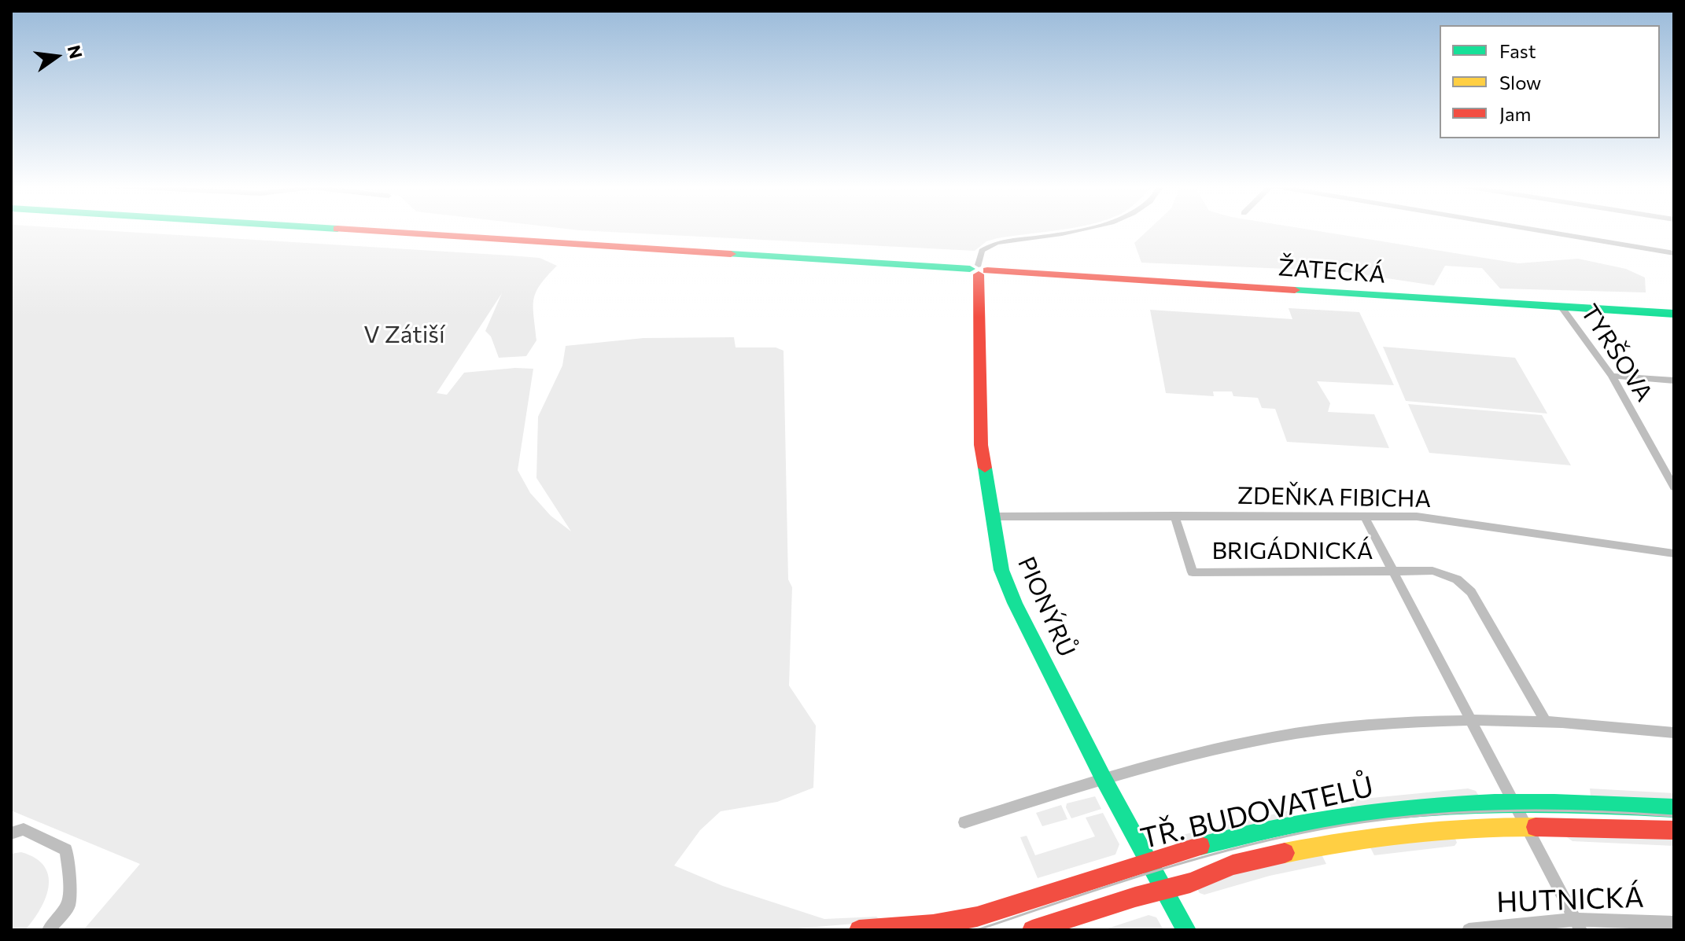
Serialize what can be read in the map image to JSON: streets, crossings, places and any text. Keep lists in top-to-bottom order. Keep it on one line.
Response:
{"streets":{"street":["ŽATECKÁ","TYRŠOVA","ZDEŇKA FIBICHA","BRIGÁDNICKÁ","PIONÝRŮ","TŘ. BUDOVATELŮ","HUTNICKÁ"]},"crossings":[["ŽATECKÁ","TYRŠOVA"],["ŽATECKÁ","PIONÝRŮ"],["ZDEŇKA FIBICHA","BRIGÁDNICKÁ"],["ZDEŇKA FIBICHA","PIONÝRŮ"],["PIONÝRŮ","TŘ. BUDOVATELŮ"]],"parks":["V Zátiší"],"legend":["Fast","Slow","Jam"],"north":"right"}
